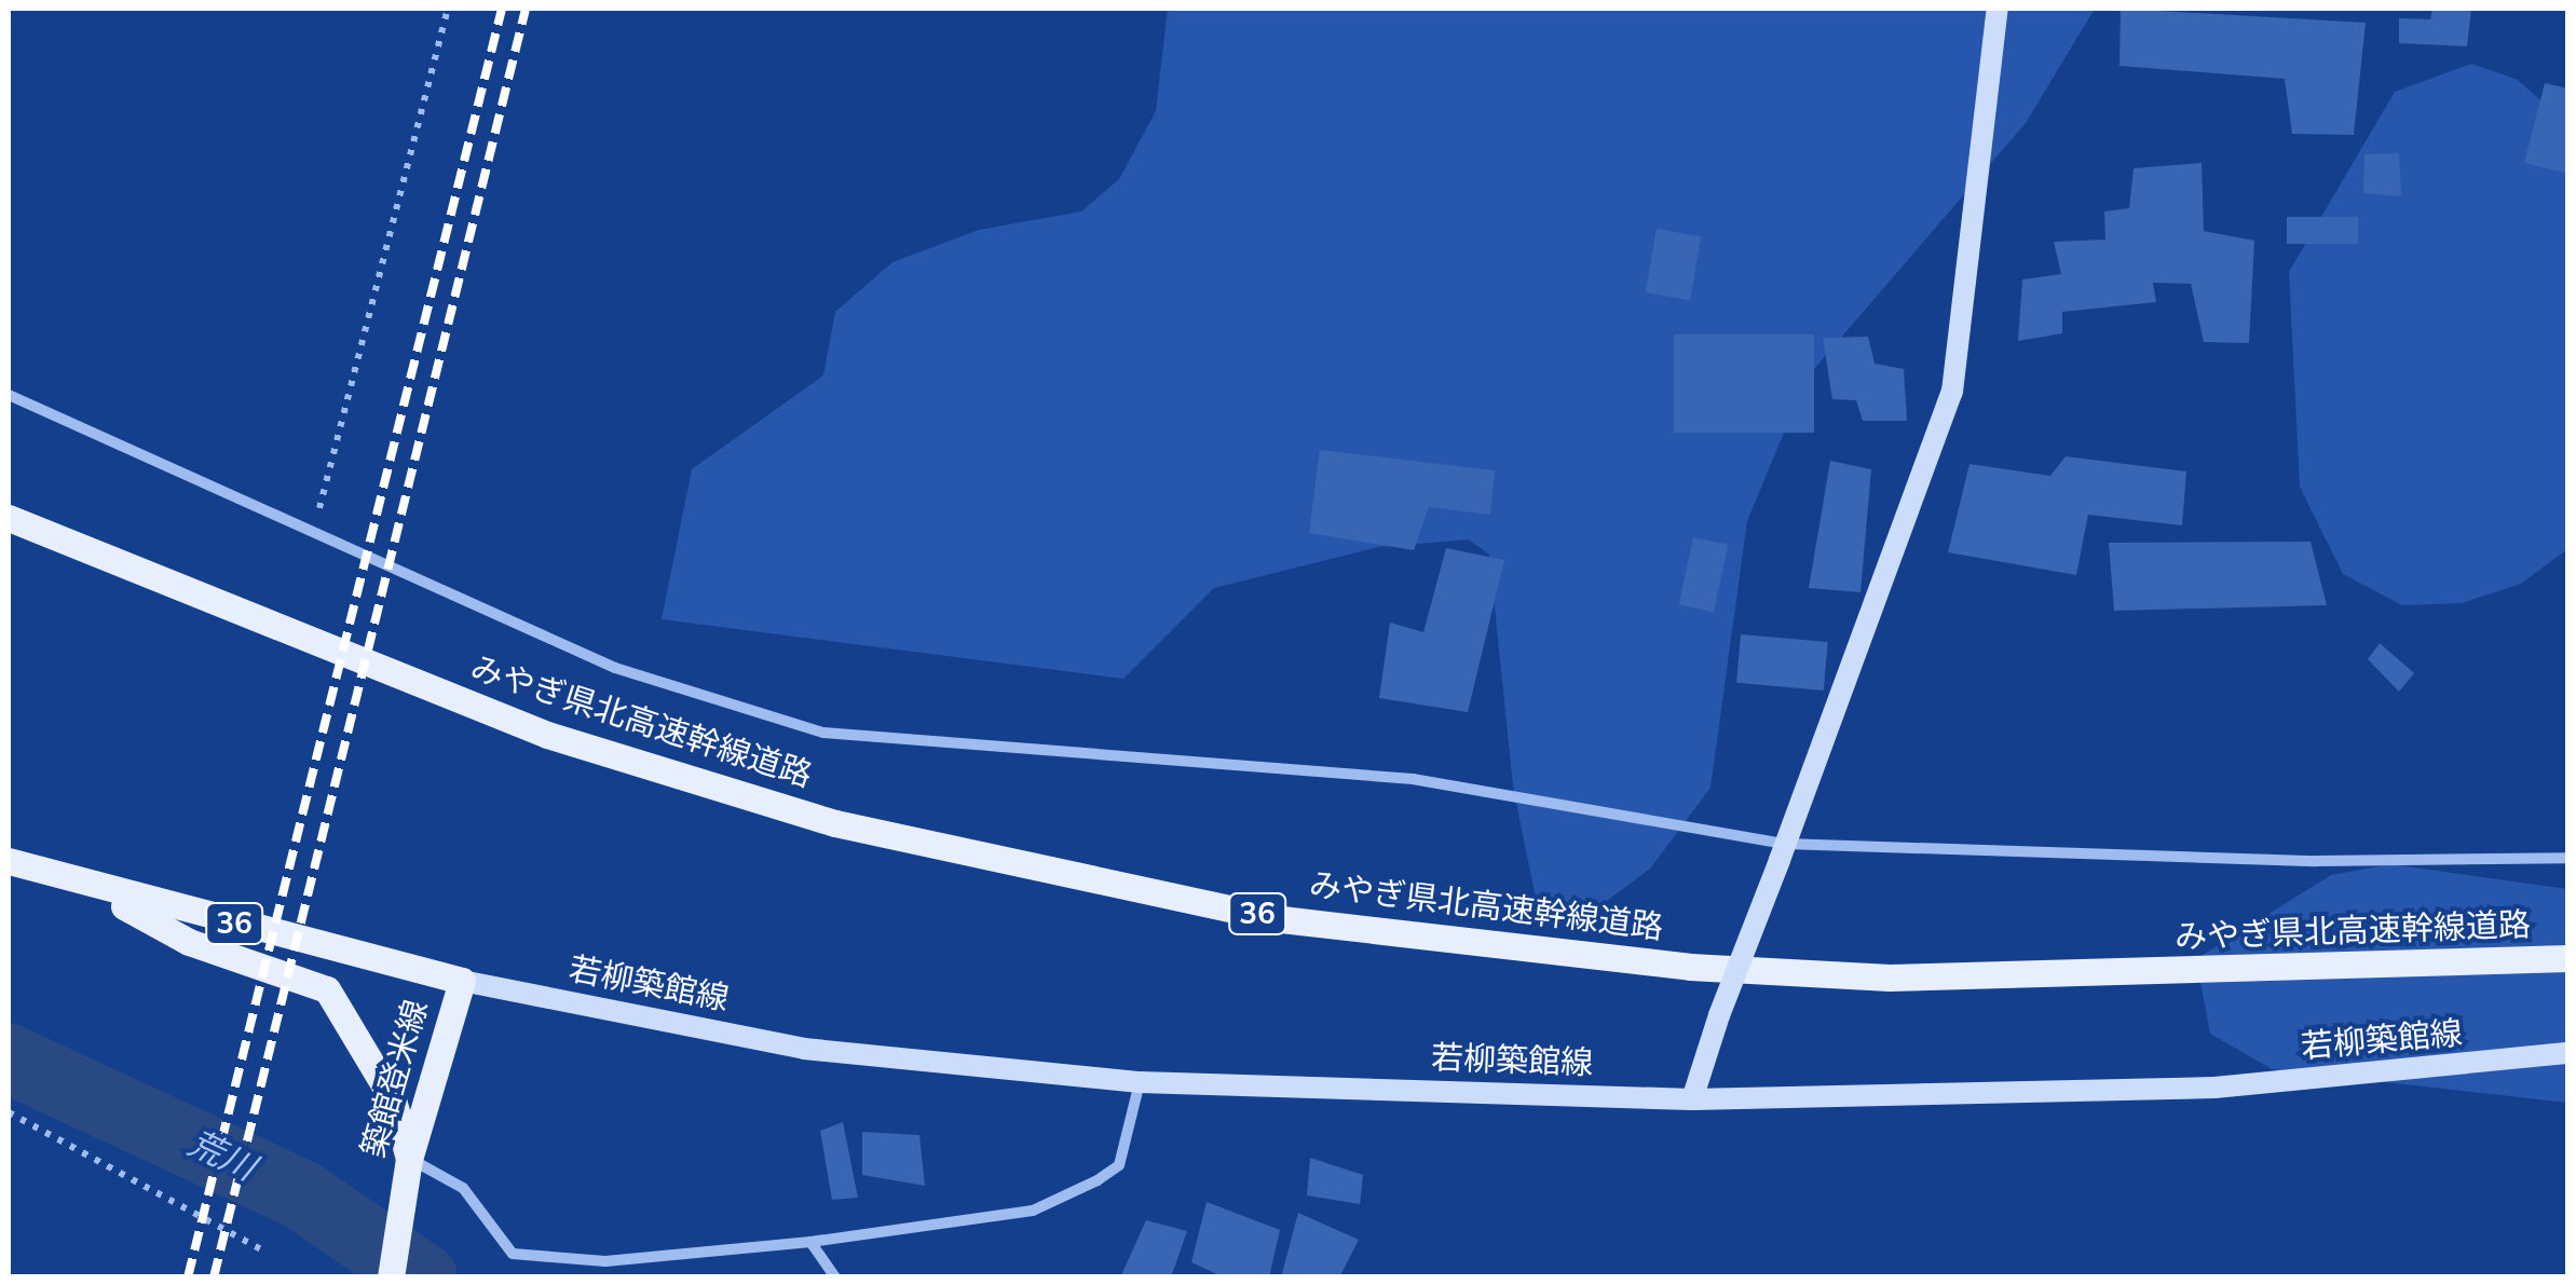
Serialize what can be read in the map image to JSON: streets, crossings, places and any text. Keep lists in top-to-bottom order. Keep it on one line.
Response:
{"streets":{"main road":["みやぎ県北高速幹線道路","36","若柳築館線","築館登米線"]},"crossings":[["若柳築館線","築館登米線"]],"water":["荒川"]}
